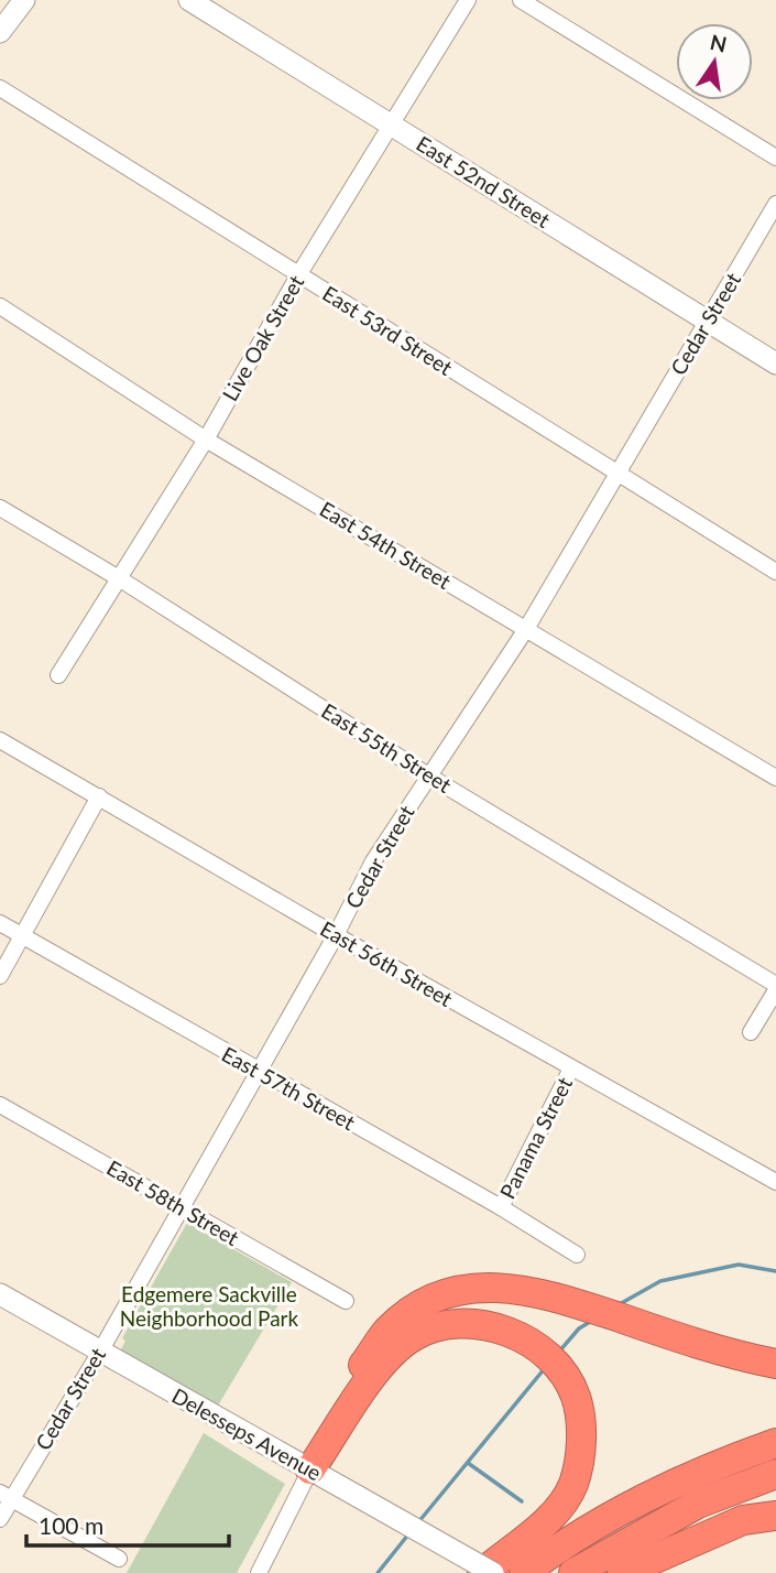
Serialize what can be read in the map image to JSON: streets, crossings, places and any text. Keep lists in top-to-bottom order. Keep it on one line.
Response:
{"streets":{"main road":["East 52nd Street","Delesseps Avenue"],"street":["Cedar Street","East 53rd Street","Live Oak Street","East 54th Street","East 55th Street","East 56th Street","East 57th Street","Panama Street","East 58th Street"]},"crossings":[["East 52nd Street","Cedar Street"],["East 52nd Street","Live Oak Street"],["Cedar Street","East 53rd Street"],["Cedar Street","East 54th Street"],["Cedar Street","East 55th Street"],["Cedar Street","East 56th Street"],["Cedar Street","East 57th Street"],["Cedar Street","East 58th Street"],["Cedar Street","Delesseps Avenue"],["East 53rd Street","Live Oak Street"],["Live Oak Street","East 54th Street"],["Live Oak Street","East 55th Street"],["East 56th Street","Panama Street"],["East 57th Street","Panama Street"]],"parks":["Edgemere Sackville Neighborhood Park"],"scale_bar":"100 m","north":"top"}
